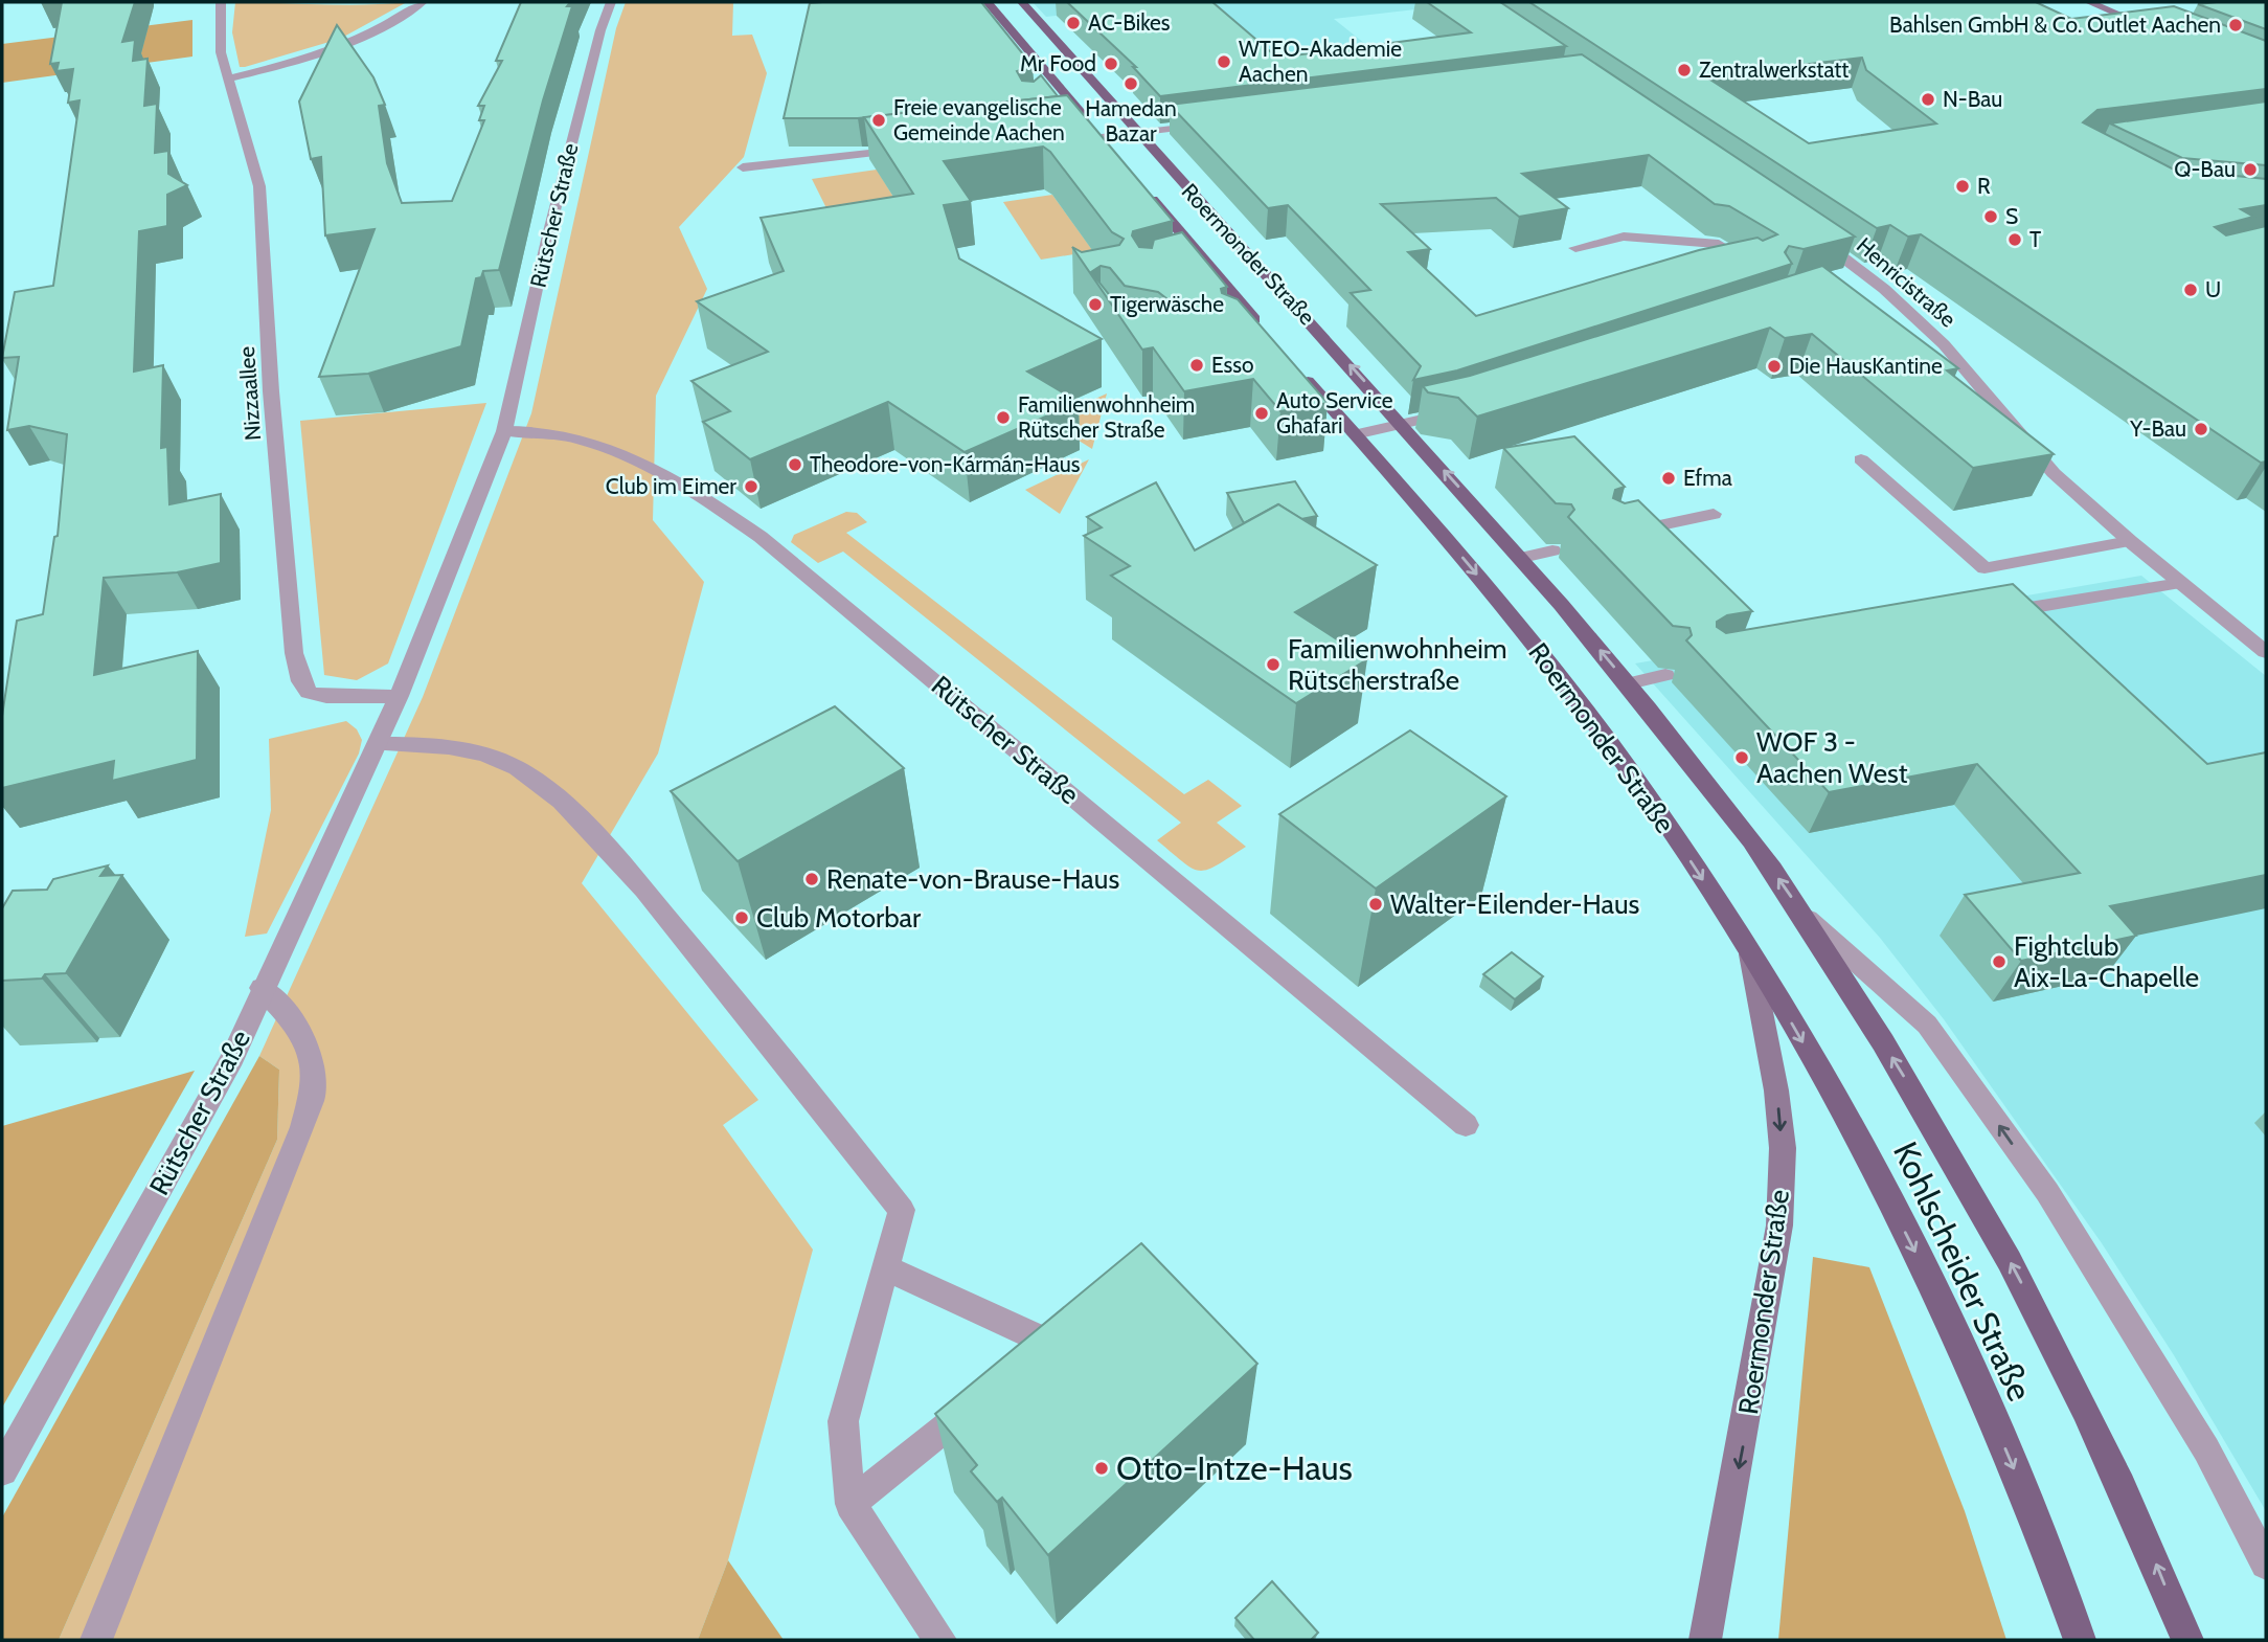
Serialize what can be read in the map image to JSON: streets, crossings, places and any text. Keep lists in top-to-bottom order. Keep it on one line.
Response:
{"streets":{"main road":["Roermonder Straße","Kohlscheider Straße"],"street":["Rütscher Straße","Henricistraße","Nizzaallee"]},"crossings":[["Rütscher Straße","Nizzaallee"],["Roermonder Straße","Kohlscheider Straße"]],"one_way":["Kohlscheider Straße"],"places":["AC-Bikes","Bahlsen GmbH & Co. Outlet Aachen","WTEO-Akademie Aachen","Mr Food","Zentralwerkstatt","Hamedan Bazar","N-Bau","Freie evangelische Gemeinde Aachen","Q-Bau","R","S","T","U","Tigerwäsche","Esso","Die HausKantine","Auto Service Ghafari","Familienwohnheim Rütscher Straße","Y-Bau","Theodore-von-Kármán-Haus","Efma","Club im Eimer","Familienwohnheim Rütscherstraße","WOF 3 - Aachen West","Renate-von-Brause-Haus","Walter-Eilender-Haus","Club Motorbar","Fightclub Aix-La-Chapelle","Otto-Intze-Haus"]}
